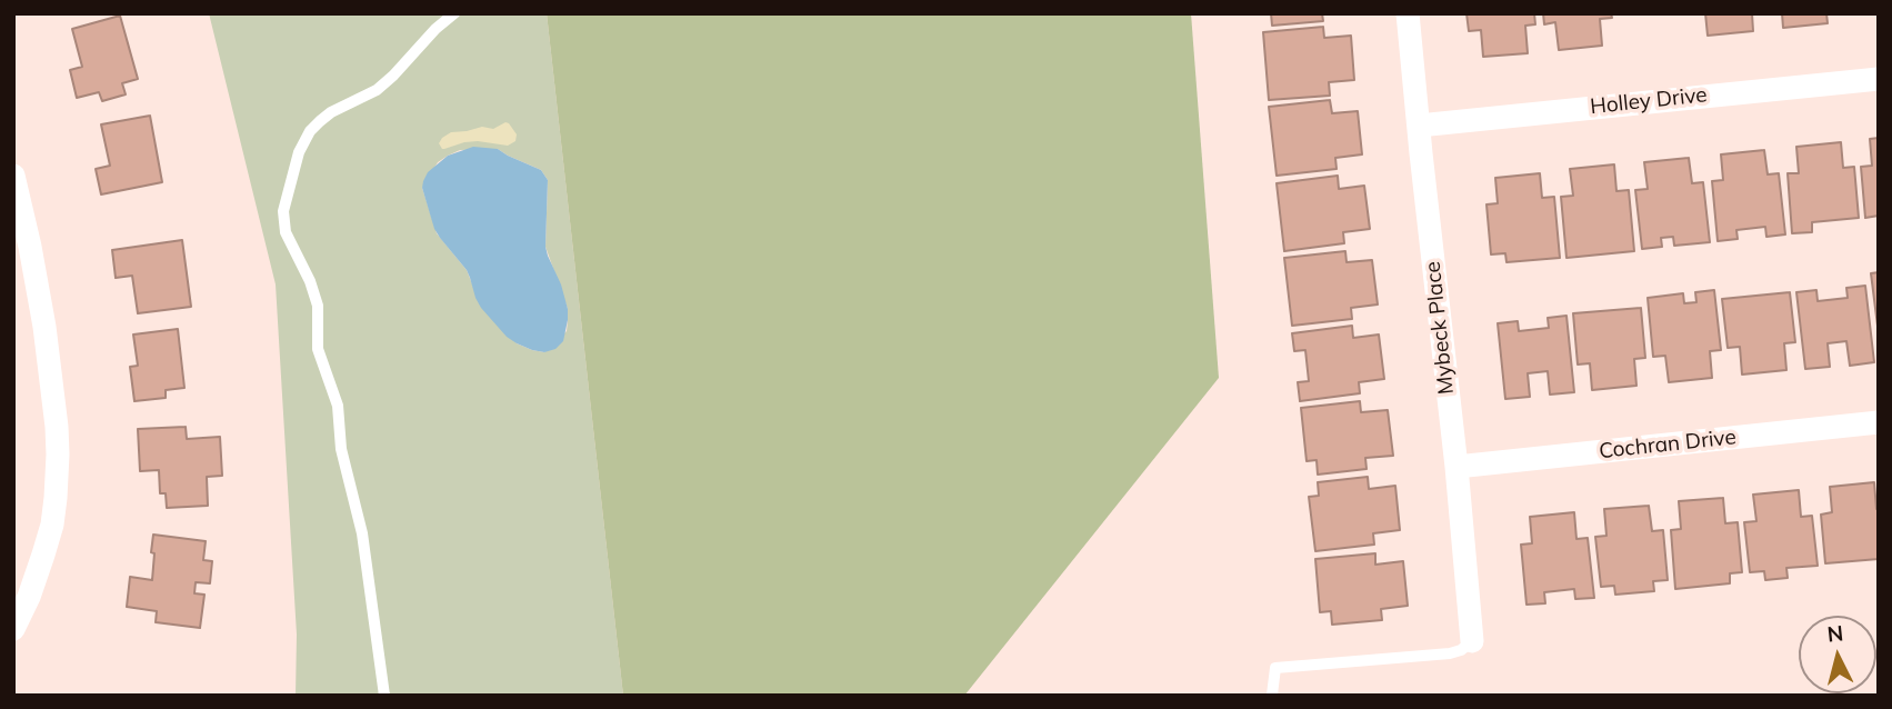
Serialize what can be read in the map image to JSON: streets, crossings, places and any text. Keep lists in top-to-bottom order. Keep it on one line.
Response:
{"streets":{"street":["Holley Drive","Mybeck Place","Cochran Drive"]},"crossings":[["Holley Drive","Mybeck Place"],["Mybeck Place","Cochran Drive"]],"north":"top"}
